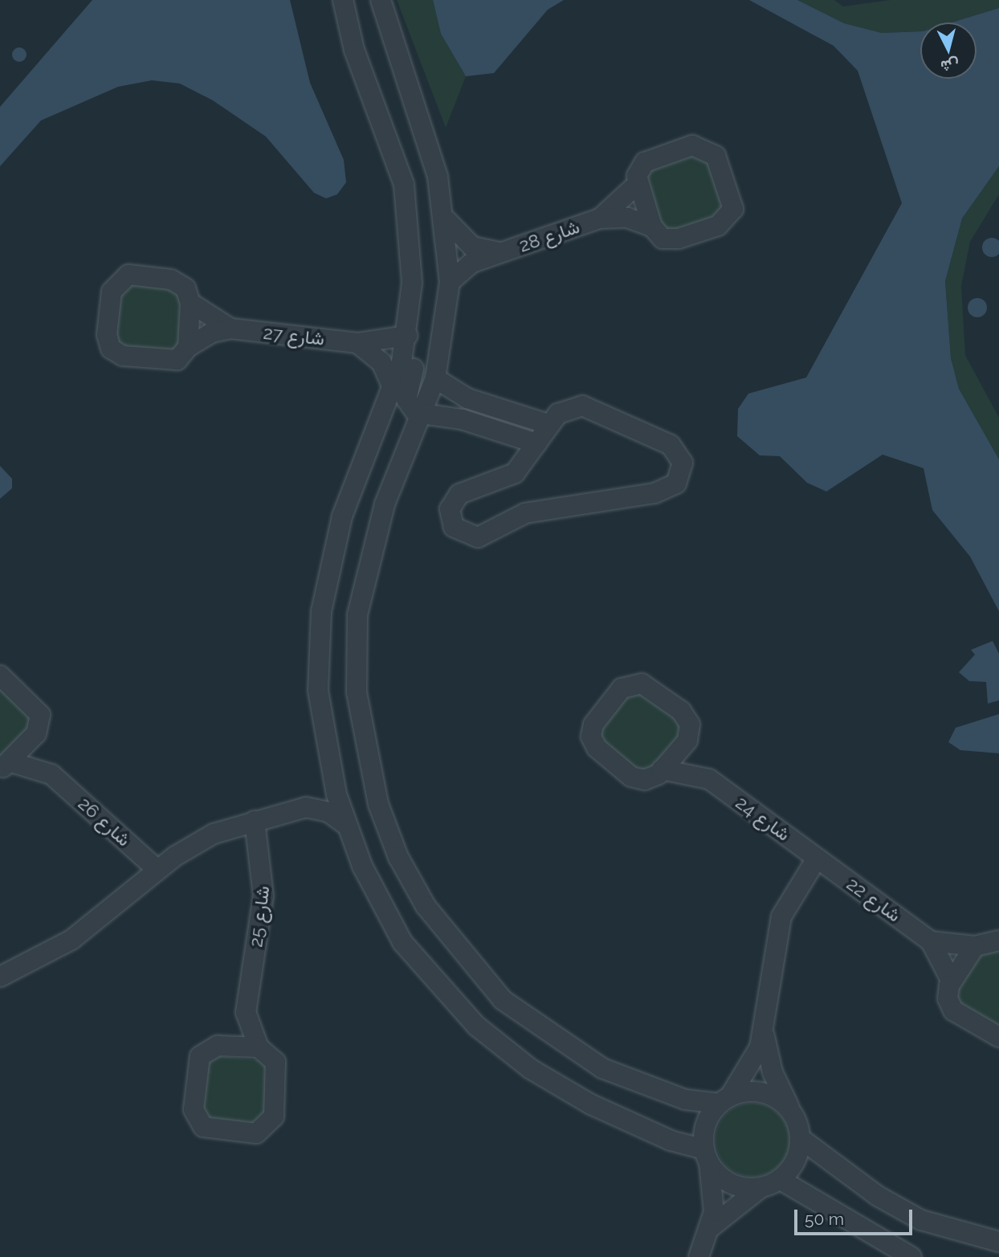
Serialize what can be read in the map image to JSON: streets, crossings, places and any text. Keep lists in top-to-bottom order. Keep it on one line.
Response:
{"streets":{"street":["شارع 28","شارع 27","شارع 24","شارع 26","شارع 22","شارع 25"]},"crossings":[["شارع 24","شارع 22"]],"scale_bar":"50 m","north":"bottom"}
